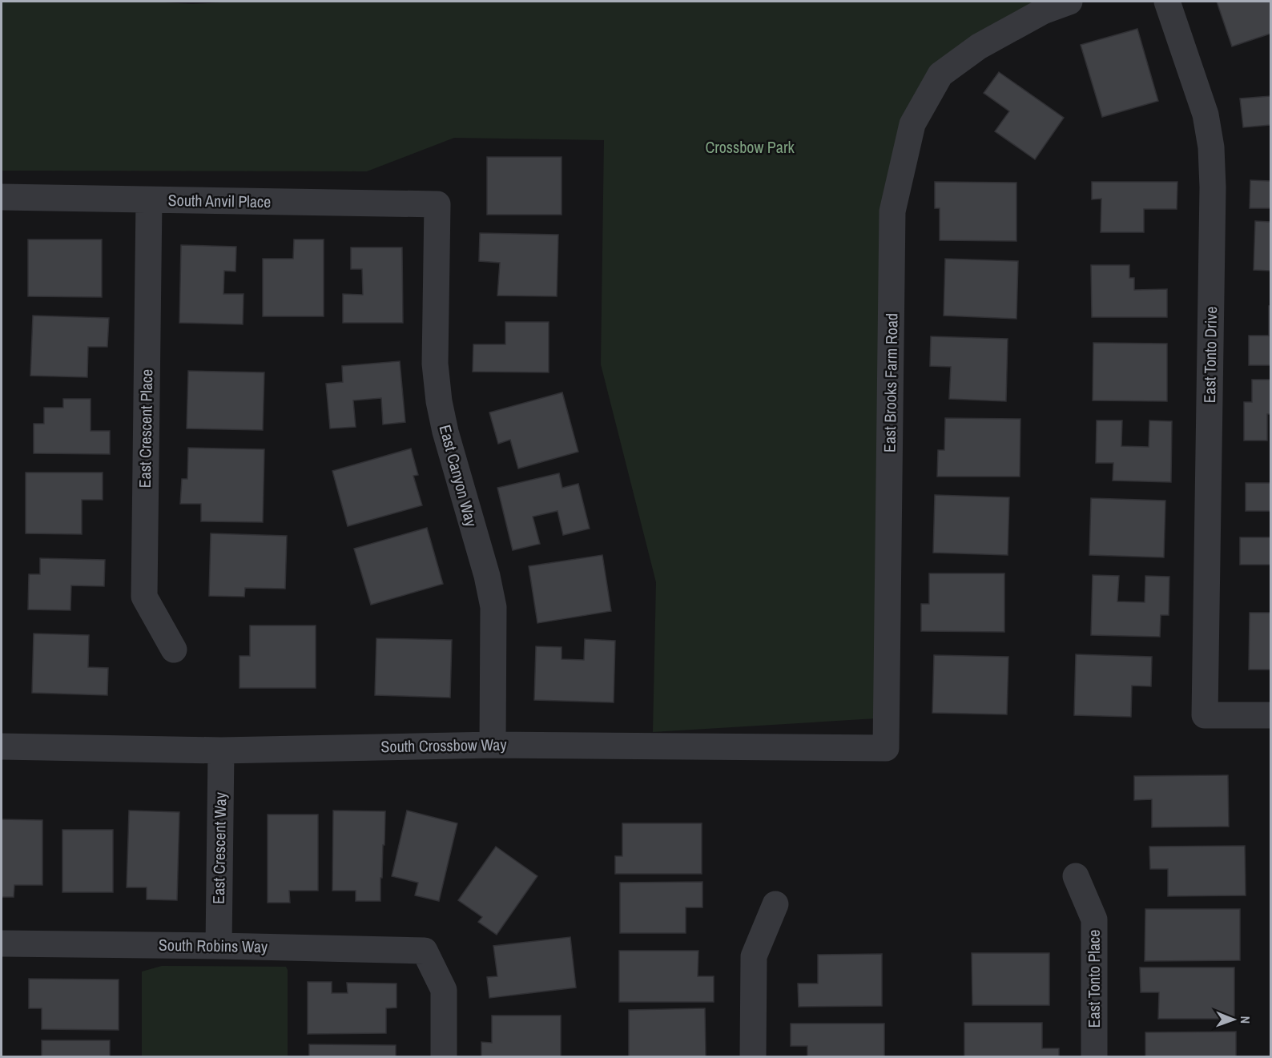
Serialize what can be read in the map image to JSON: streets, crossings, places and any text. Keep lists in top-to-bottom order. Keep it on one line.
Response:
{"streets":{"street":["South Anvil Place","East Tonto Drive","East Brooks Farm Road","East Crescent Place","East Canyon Way","South Crossbow Way","East Crescent Way","South Robins Way","East Tonto Place"]},"crossings":[["South Anvil Place","East Crescent Place"],["South Anvil Place","East Canyon Way"],["East Brooks Farm Road","South Crossbow Way"],["East Canyon Way","South Crossbow Way"],["South Crossbow Way","East Crescent Way"],["East Crescent Way","South Robins Way"]],"parks":["Crossbow Park"],"north":"right"}
